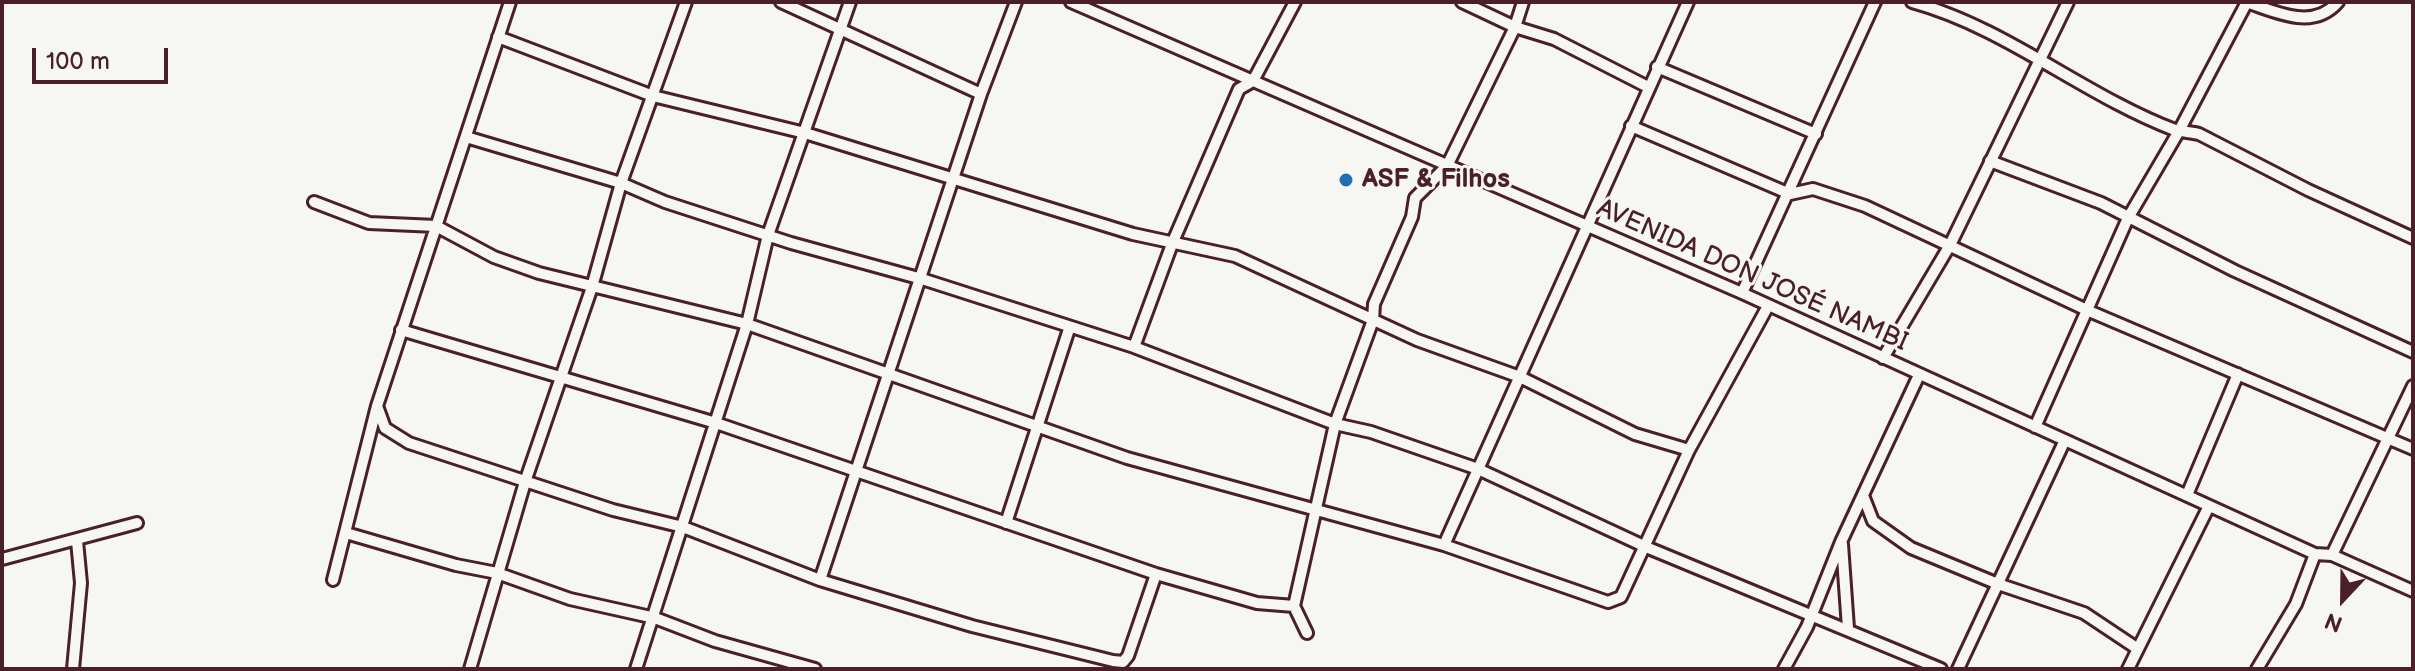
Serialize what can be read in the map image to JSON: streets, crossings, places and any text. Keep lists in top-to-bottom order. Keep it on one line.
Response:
{"streets":{"street":["AVENIDA DON JOSÉ NAMBI"]},"places":["ASF & Filhos"],"scale_bar":"100 m","north":"bottom"}
